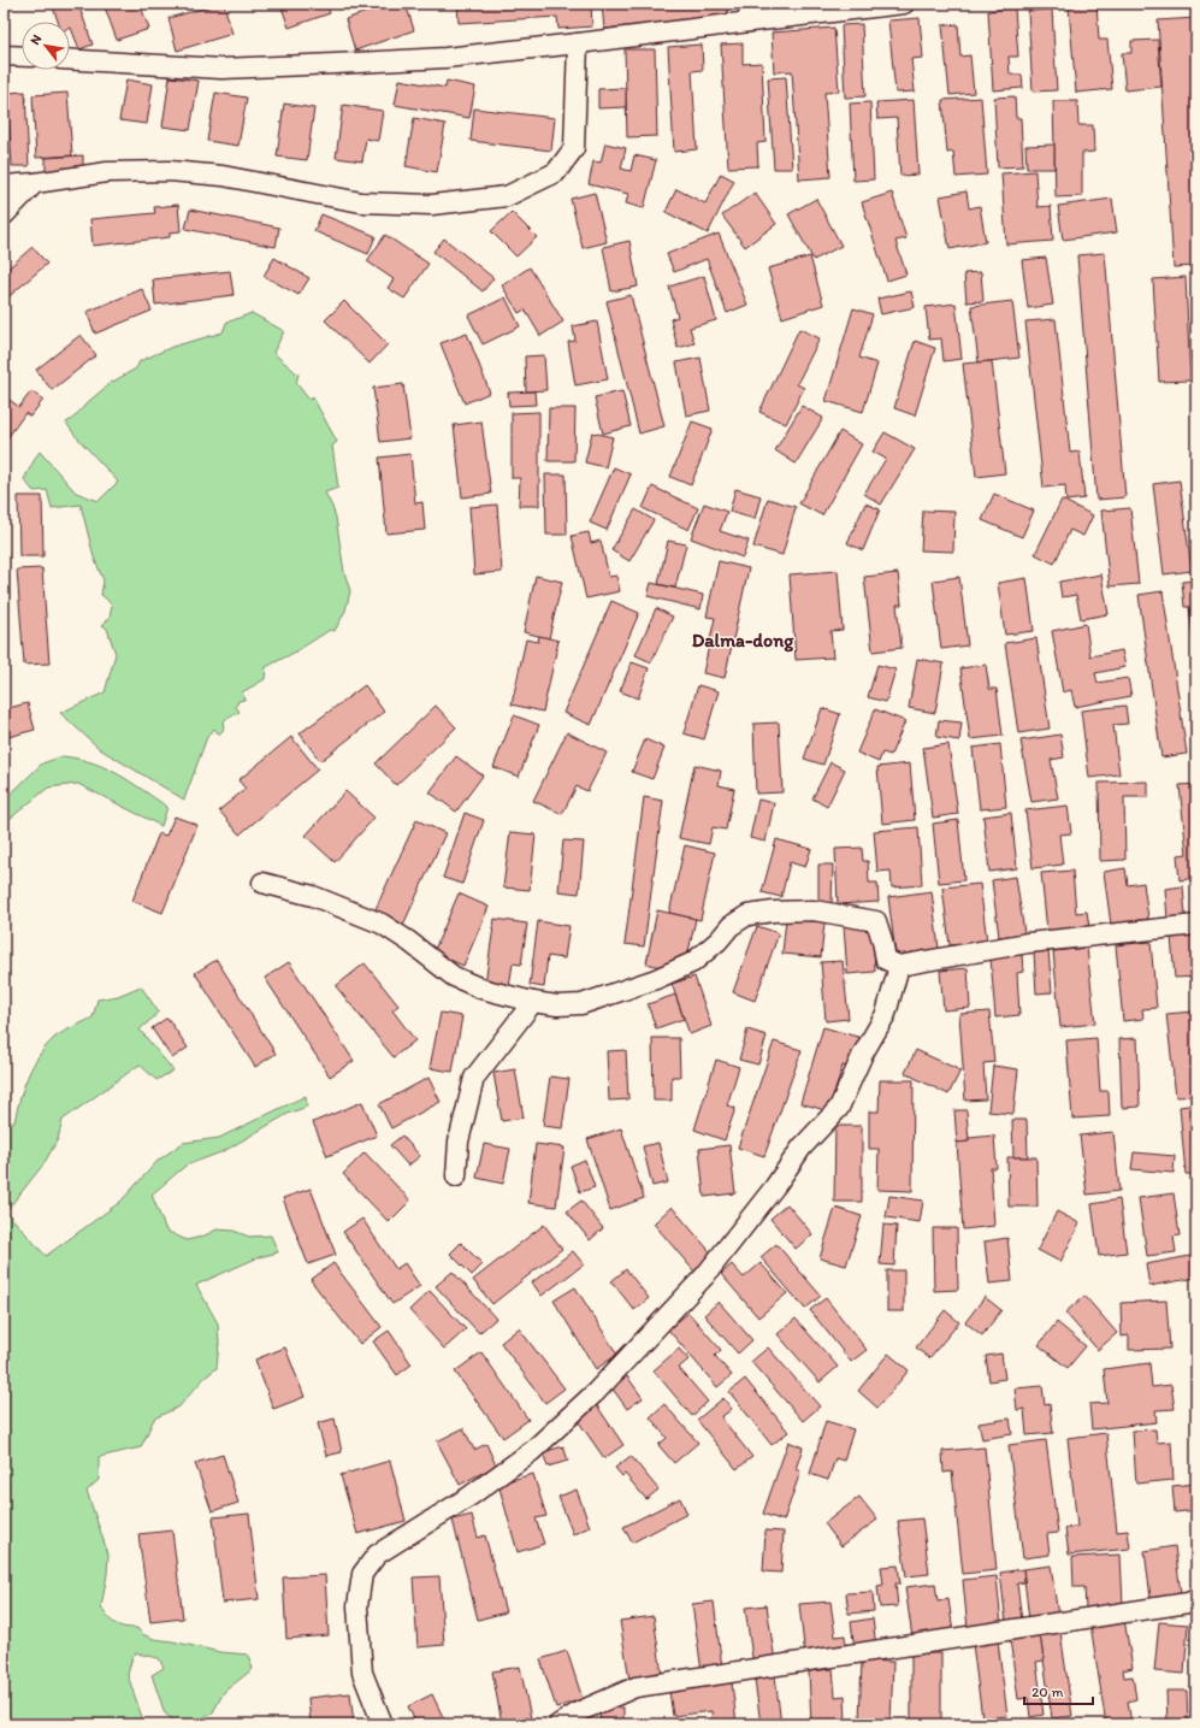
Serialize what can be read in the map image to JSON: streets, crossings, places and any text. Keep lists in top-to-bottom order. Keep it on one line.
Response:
{"districts":["Dalma-dong"],"scale_bar":"20 m","north":"top left"}
